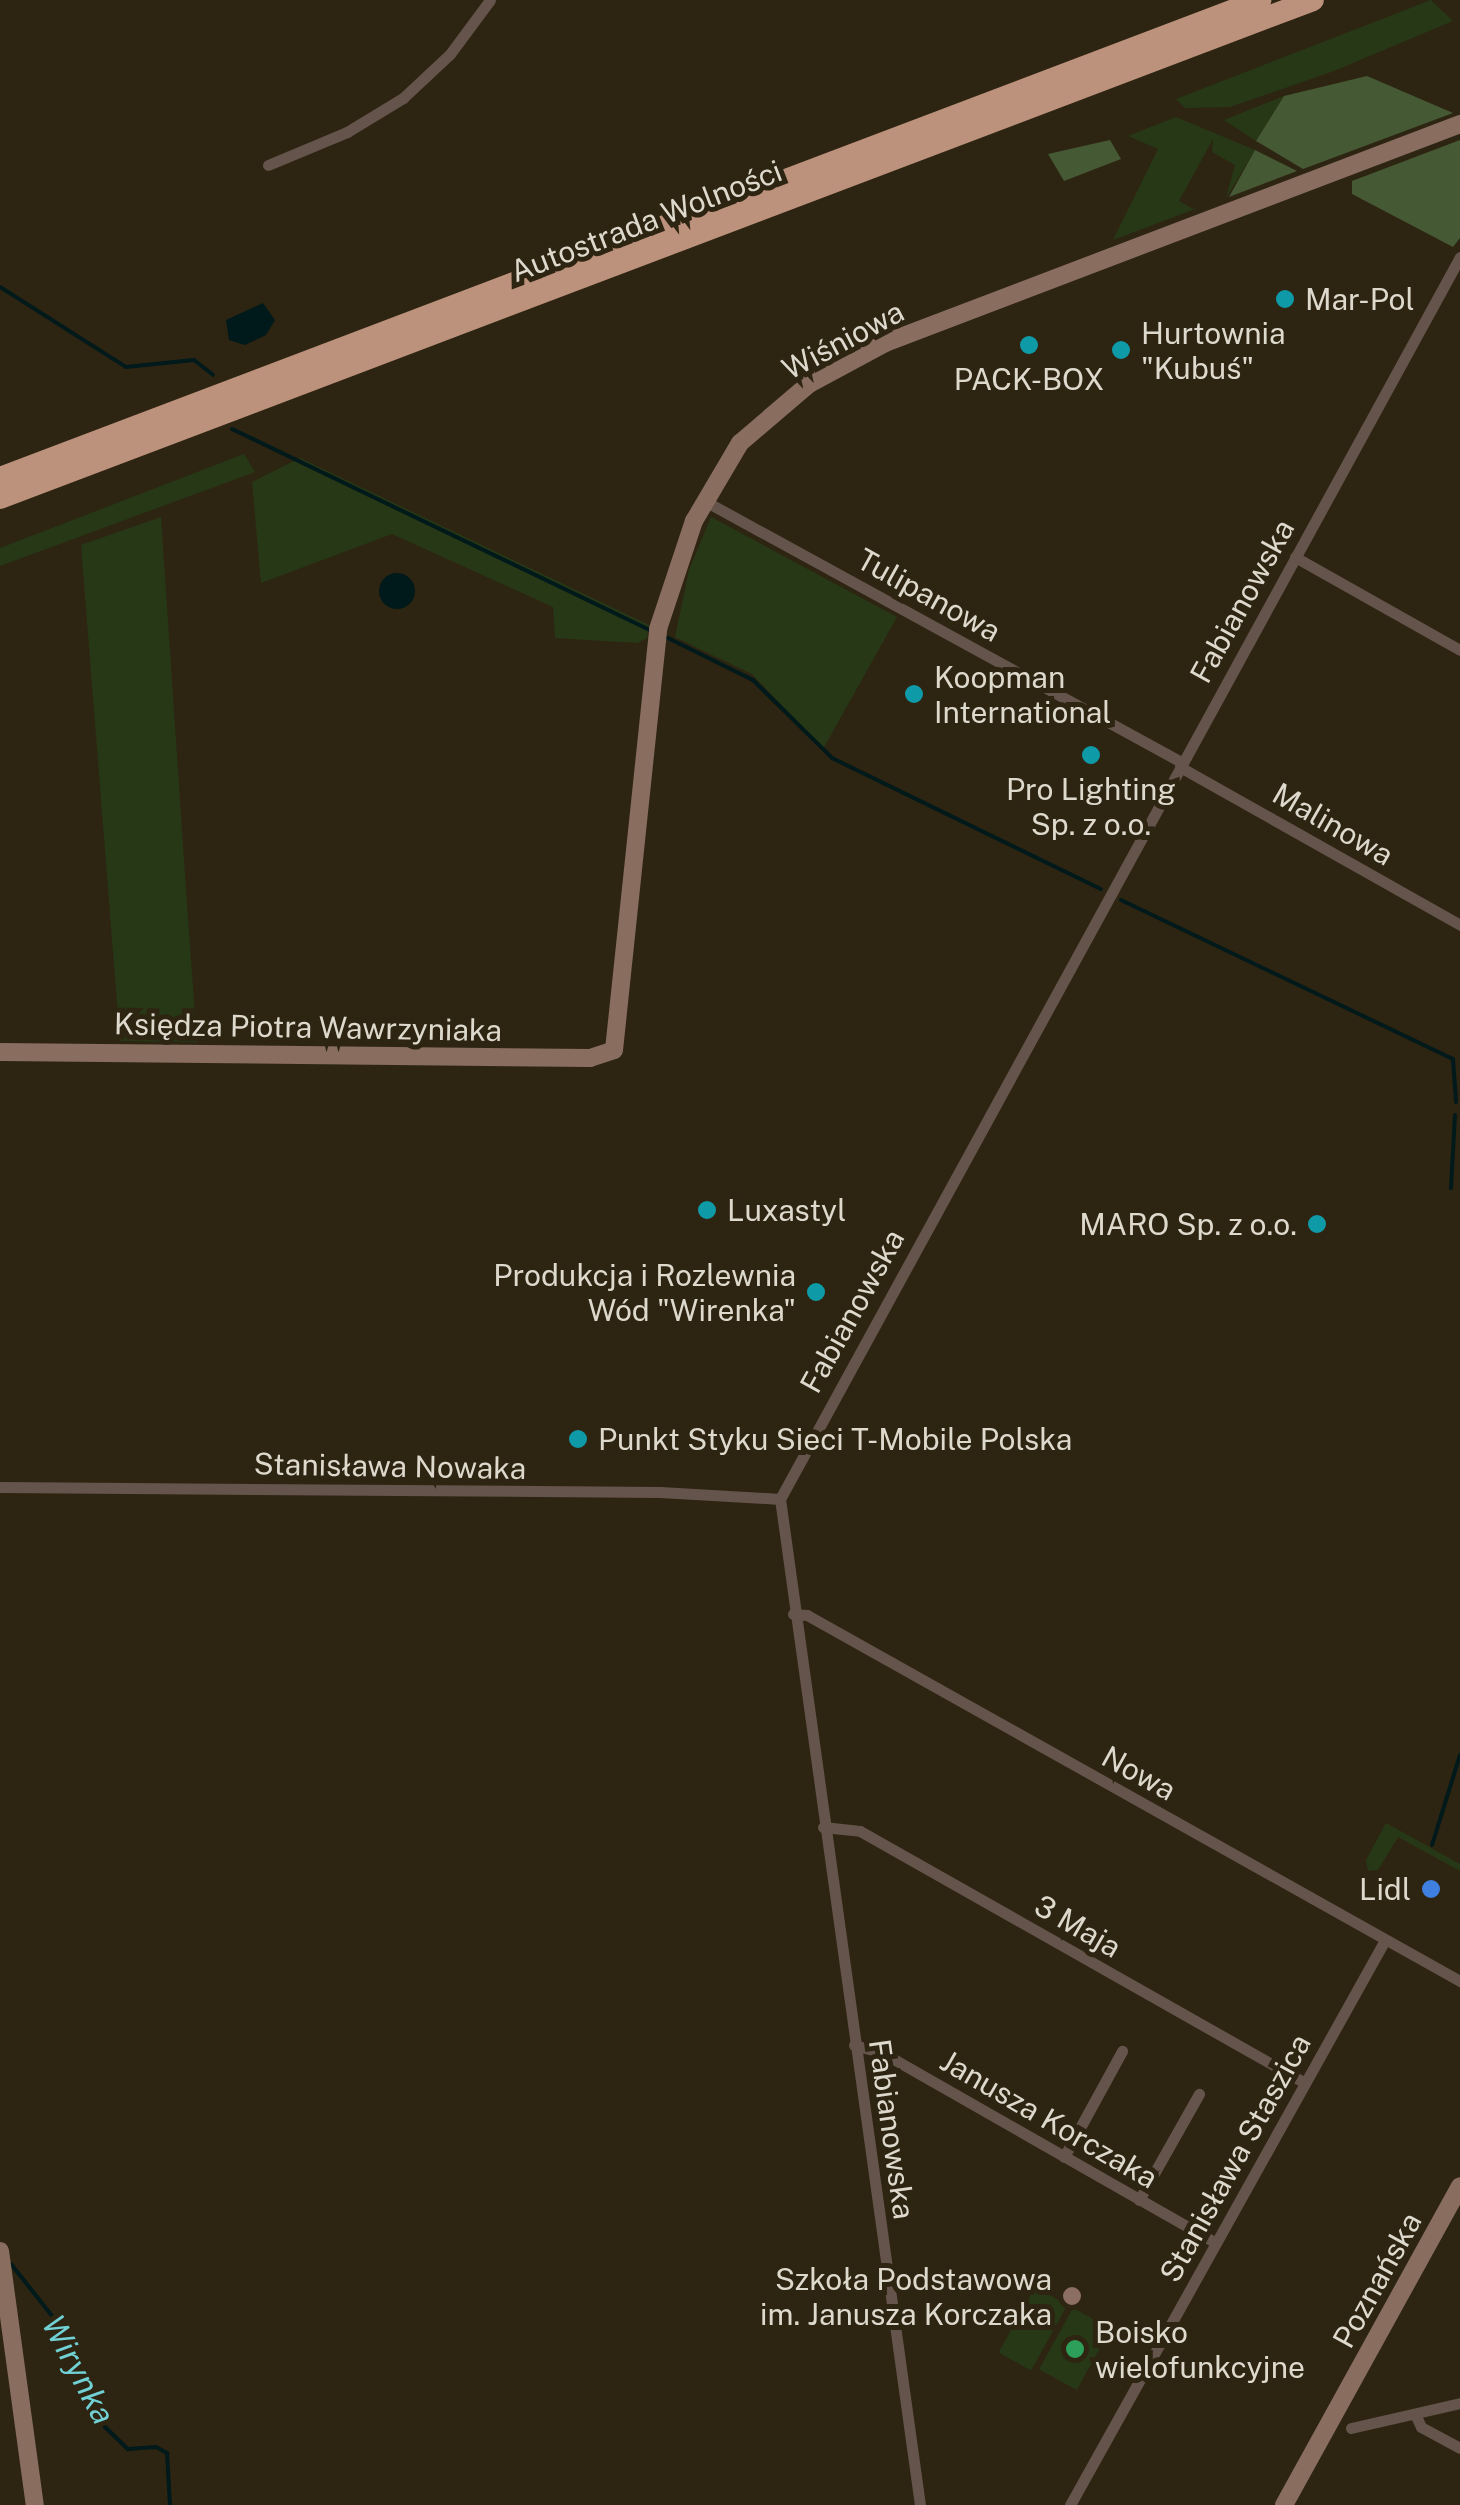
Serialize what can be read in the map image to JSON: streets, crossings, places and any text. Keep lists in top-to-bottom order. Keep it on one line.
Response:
{"streets":{"highway":["Autostrada Wolności"],"street":["Wiśniowa","Tulipanowa","Fabianowska","Malinowa","Księdza Piotra Wawrzyniaka","Stanisława Nowaka","Nowa","3 Maja","Janusza Korczaka","Stanisława Staszica","Poznańska"]},"crossings":[["Wiśniowa","Tulipanowa"],["Wiśniowa","Księdza Piotra Wawrzyniaka"],["Tulipanowa","Fabianowska"],["Tulipanowa","Malinowa"],["Fabianowska","Malinowa"],["Fabianowska","Stanisława Nowaka"],["Fabianowska","Nowa"],["Fabianowska","3 Maja"],["Fabianowska","Janusza Korczaka"],["Nowa","Stanisława Staszica"],["3 Maja","Stanisława Staszica"],["Janusza Korczaka","Stanisława Staszica"]],"water":["Wirynka"],"places":["Mar-Pol","PACK-BOX","Hurtownia \"Kubuś\"","Koopman International","Pro Lighting Sp. z o.o.","Luxastyl","MARO Sp. z o.o.","Produkcja i Rozlewnia Wód \"Wirenka\"","Punkt Styku Sieci T-Mobile Polska","Lidl","Szkoła Podstawowa im. Janusza Korczaka","Boisko wielofunkcyjne"]}
